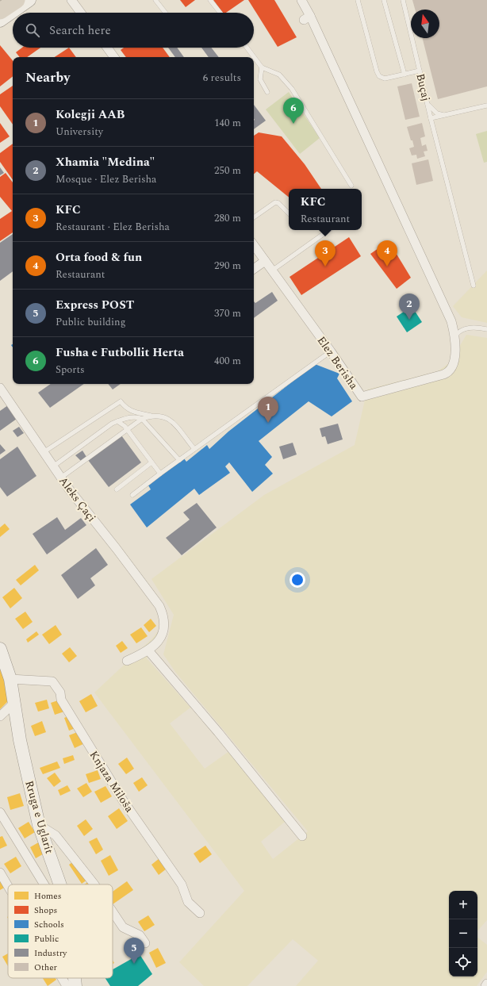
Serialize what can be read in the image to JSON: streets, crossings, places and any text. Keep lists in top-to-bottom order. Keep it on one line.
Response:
{"streets":{"street":["Elez Berisha","Aleks Çaçi","Knjaza Miloša","Rruga e Uglarit"],"lane":["Buçaj"]},"crossings":[["Knjaza Miloša","Rruga e Uglarit"]],"legend":["Homes","Shops","Schools","Public","Industry","Other"],"north":"top","page":{"search":"Search here","heading":["Nearby","6 results"],"pins":["6","3","4","2","1","5"],"list":[{"mark":"1","name":"Kolegji AAB","note":"University","value":"140 m"},{"mark":"2","name":"Xhamia \"Medina\"","note":"Mosque · Elez Berisha","value":"250 m"},{"mark":"3","name":"KFC","note":"Restaurant · Elez Berisha","value":"280 m"},{"mark":"4","name":"Orta food & fun","note":"Restaurant","value":"290 m"},{"mark":"5","name":"Express POST","note":"Public building","value":"370 m"},{"mark":"6","name":"Fusha e Futbollit Herta","note":"Sports","value":"400 m"}],"popup":["KFC","Restaurant"],"map_buttons":["+","−"]}}
